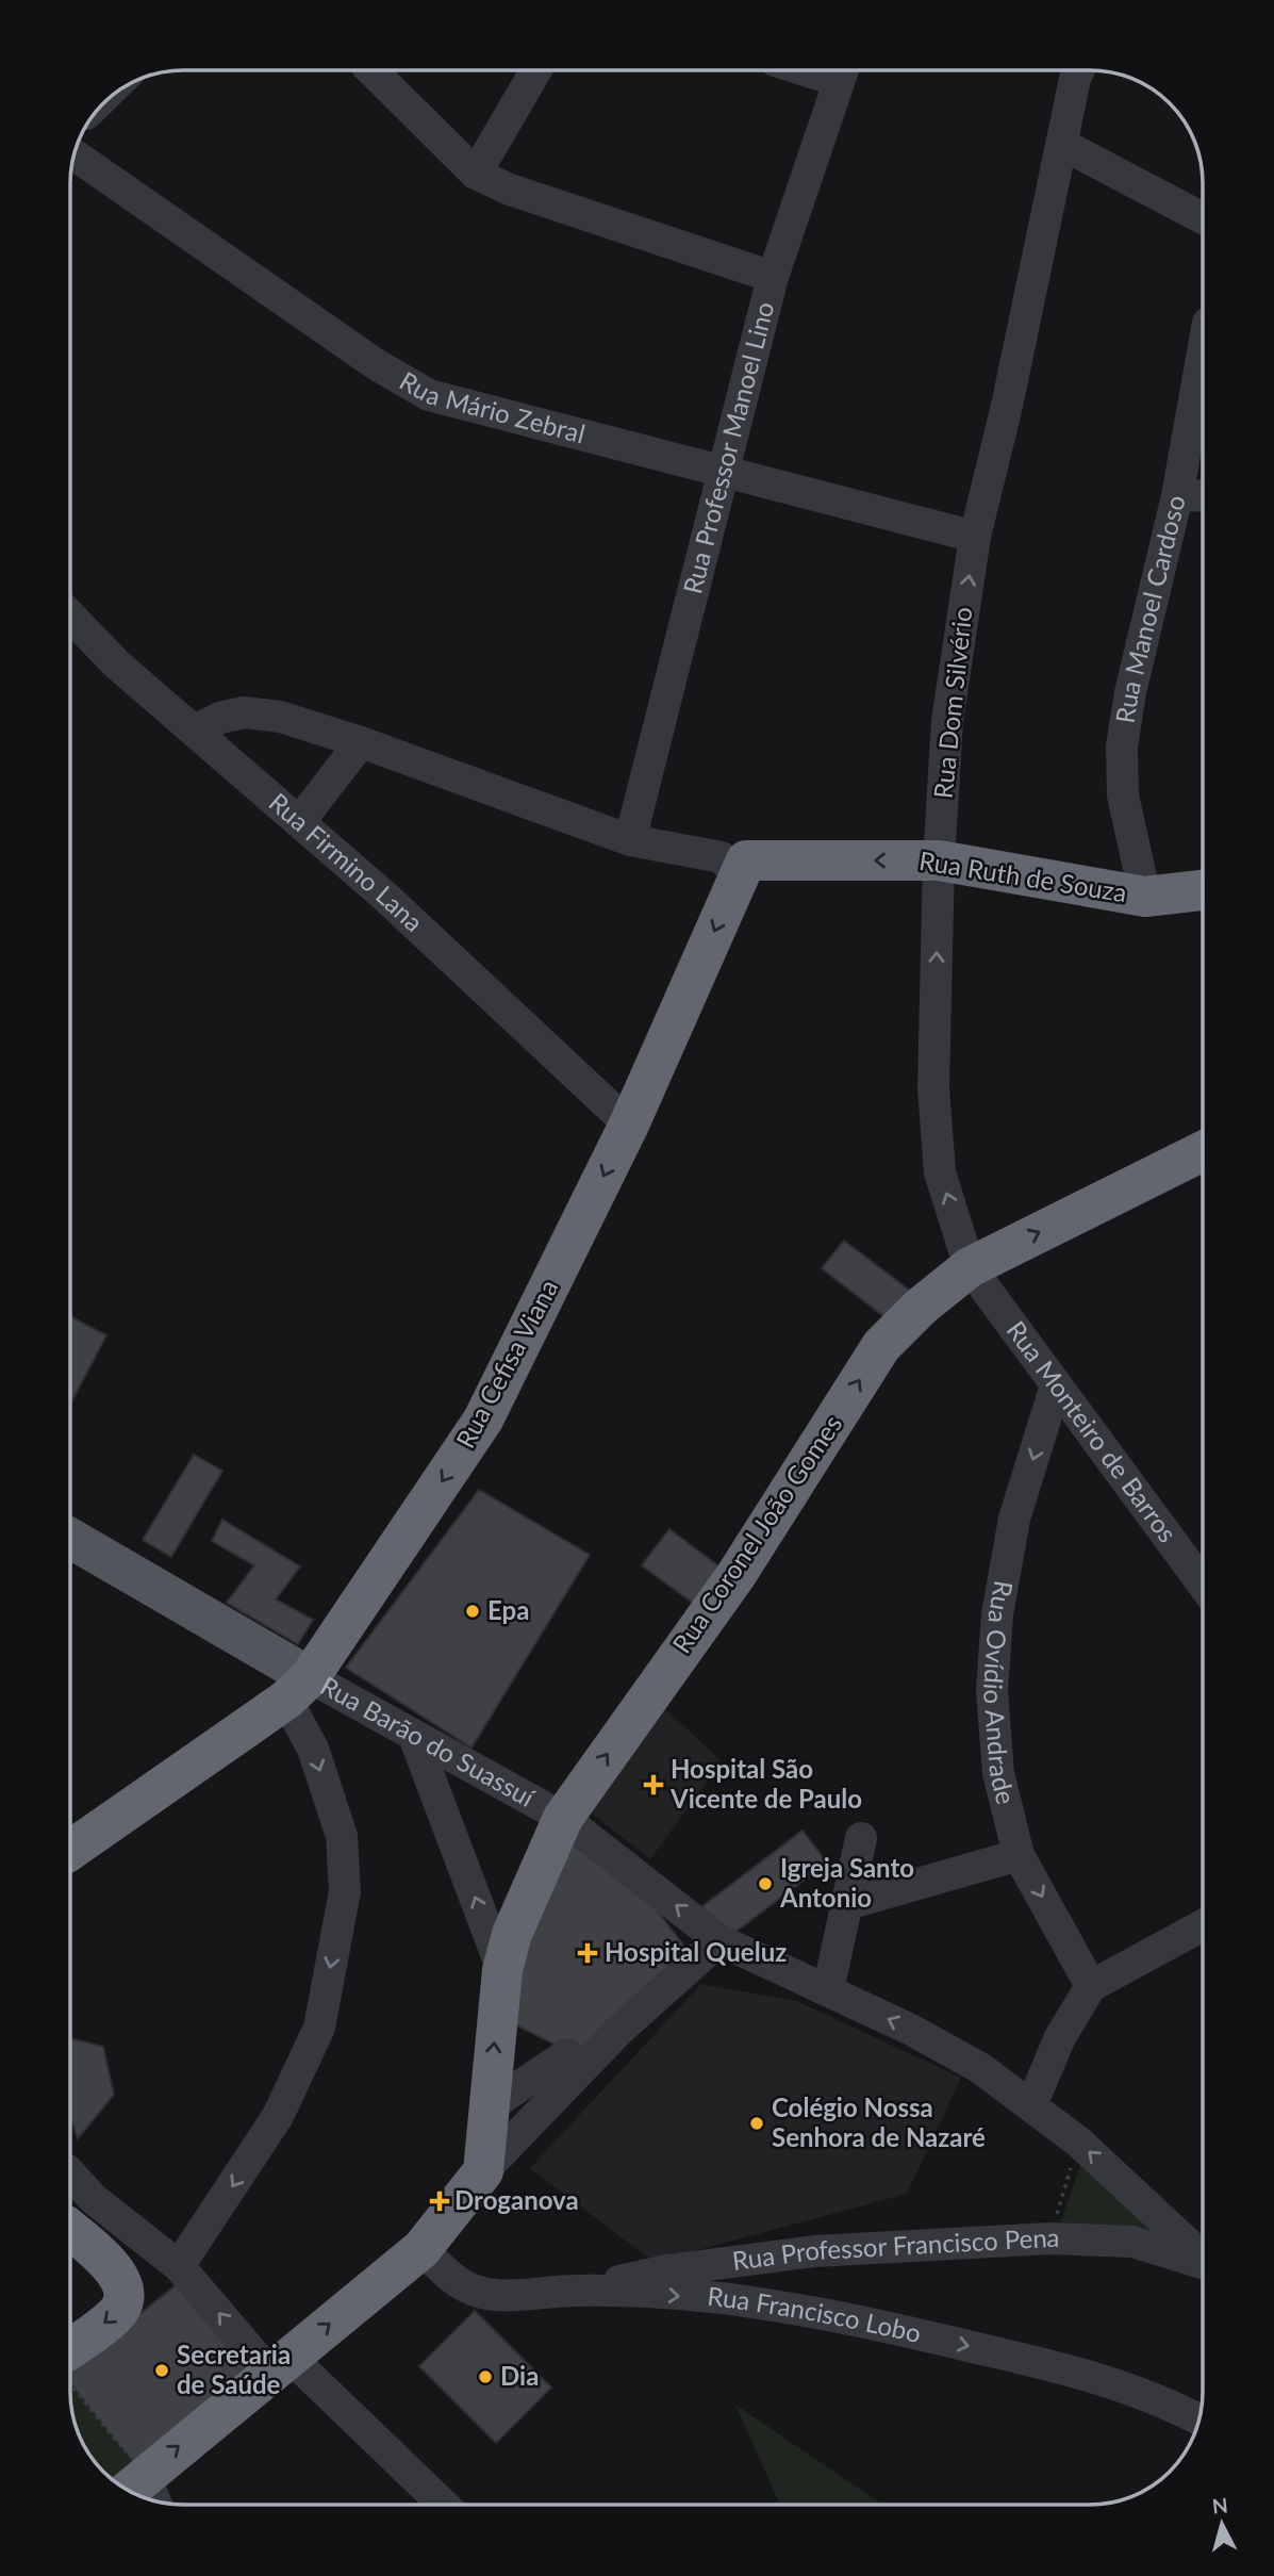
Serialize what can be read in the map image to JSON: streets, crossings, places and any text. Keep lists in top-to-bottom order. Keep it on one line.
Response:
{"streets":{"highway":["Rua Ruth de Souza","Rua Cefisa Viana","Rua Coronel João Gomes"],"main road":["Rua Barão do Suassuí"],"street":["Rua Mário Zebral","Rua Professor Manoel Lino","Rua Manoel Cardoso","Rua Dom Silvério","Rua Firmino Lana","Rua Monteiro de Barros","Rua Ovídio Andrade","Rua Professor Francisco Pena","Rua Francisco Lobo"]},"crossings":[["Rua Mário Zebral","Rua Professor Manoel Lino"],["Rua Mário Zebral","Rua Dom Silvério"],["Rua Manoel Cardoso","Rua Ruth de Souza"],["Rua Dom Silvério","Rua Ruth de Souza"],["Rua Dom Silvério","Rua Monteiro de Barros"],["Rua Dom Silvério","Rua Coronel João Gomes"],["Rua Firmino Lana","Rua Cefisa Viana"],["Rua Ruth de Souza","Rua Cefisa Viana"],["Rua Cefisa Viana","Rua Barão do Suassuí"],["Rua Monteiro de Barros","Rua Coronel João Gomes"],["Rua Monteiro de Barros","Rua Ovídio Andrade"],["Rua Coronel João Gomes","Rua Barão do Suassuí"],["Rua Professor Francisco Pena","Rua Francisco Lobo"]],"one_way":["Rua Dom Silvério","Rua Ruth de Souza","Rua Cefisa Viana","Rua Coronel João Gomes","Rua Ovídio Andrade","Rua Barão do Suassuí","Rua Francisco Lobo"],"places":{"other":["Epa","Igreja Santo Antonio","Colégio Nossa Senhora de Nazaré","Secretaria de Saúde","Dia"],"health":["Hospital São Vicente de Paulo","Hospital Queluz","Droganova"]},"north":"top"}
